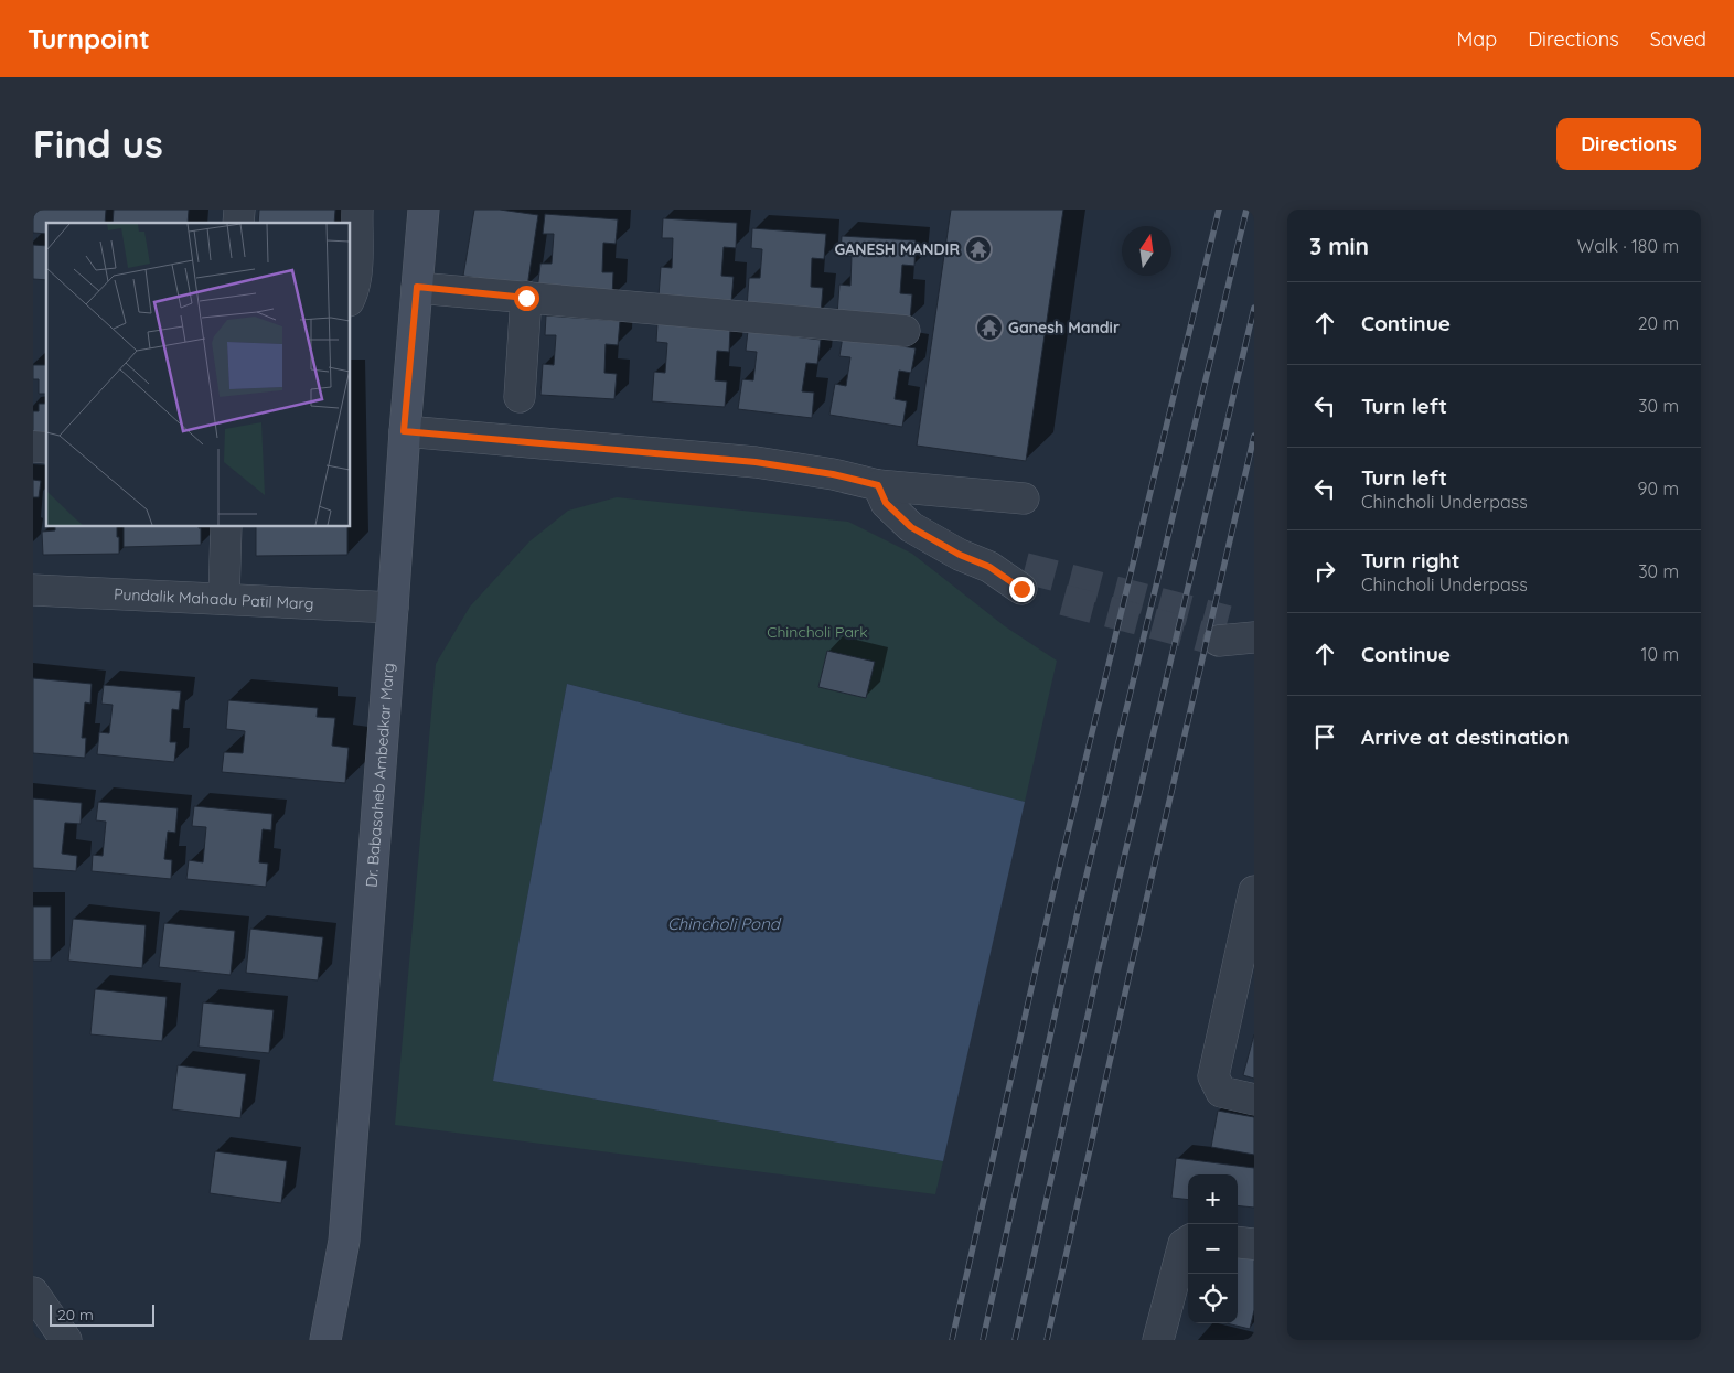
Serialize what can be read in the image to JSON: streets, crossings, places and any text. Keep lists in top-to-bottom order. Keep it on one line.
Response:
{"streets":{"main road":["Dr. Babasaheb Ambedkar Marg"],"street":["Pundalik Mahadu Patil Marg"]},"crossings":[["Pundalik Mahadu Patil Marg","Dr. Babasaheb Ambedkar Marg"]],"water":["Chincholi Pond"],"parks":["Chincholi Park"],"places":{"temple":["GANESH MANDIR","Ganesh Mandir"]},"scale_bar":"20 m","north":"top","page":{"header":"Turnpoint","nav":["Map","Directions","Saved"],"buttons":"Directions","title":"Find us","heading":["3 min","Walk · 180 m"],"list":[["Continue","20 m"],["Turn left","30 m"],["Turn left","Chincholi Underpass","90 m"],["Turn right","Chincholi Underpass","30 m"],["Continue","10 m"],"Arrive at destination"],"map_buttons":["+","−"],"scale":"20 m"}}
